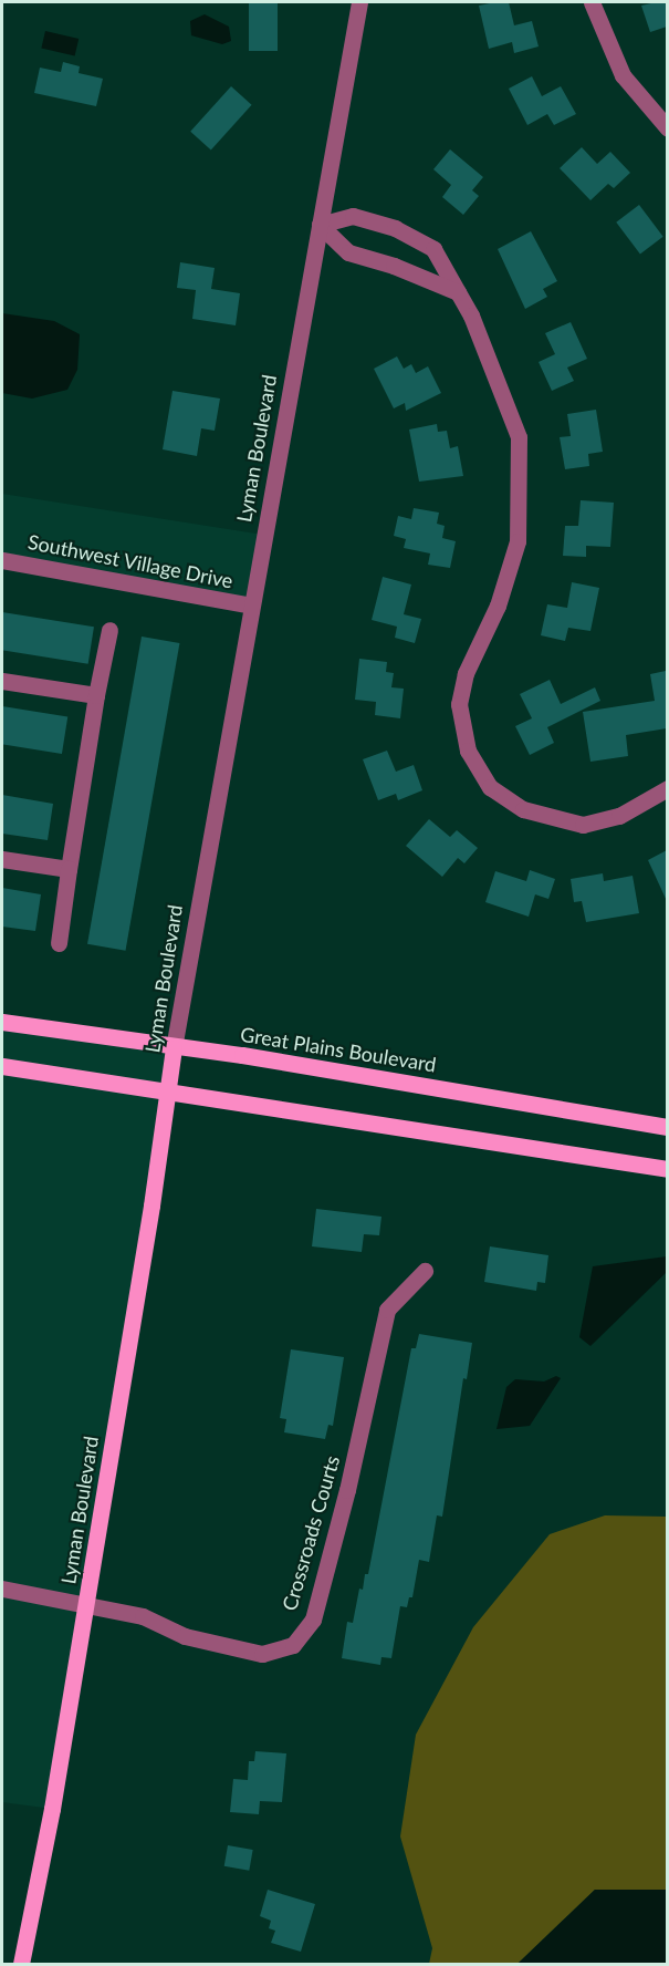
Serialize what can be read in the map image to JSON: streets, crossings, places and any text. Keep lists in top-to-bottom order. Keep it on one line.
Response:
{"streets":{"main road":["Lyman Boulevard","Great Plains Boulevard"],"street":["Southwest Village Drive","Crossroads Courts"]},"crossings":[["Lyman Boulevard","Southwest Village Drive"],["Lyman Boulevard","Great Plains Boulevard"],["Lyman Boulevard","Crossroads Courts"]]}
